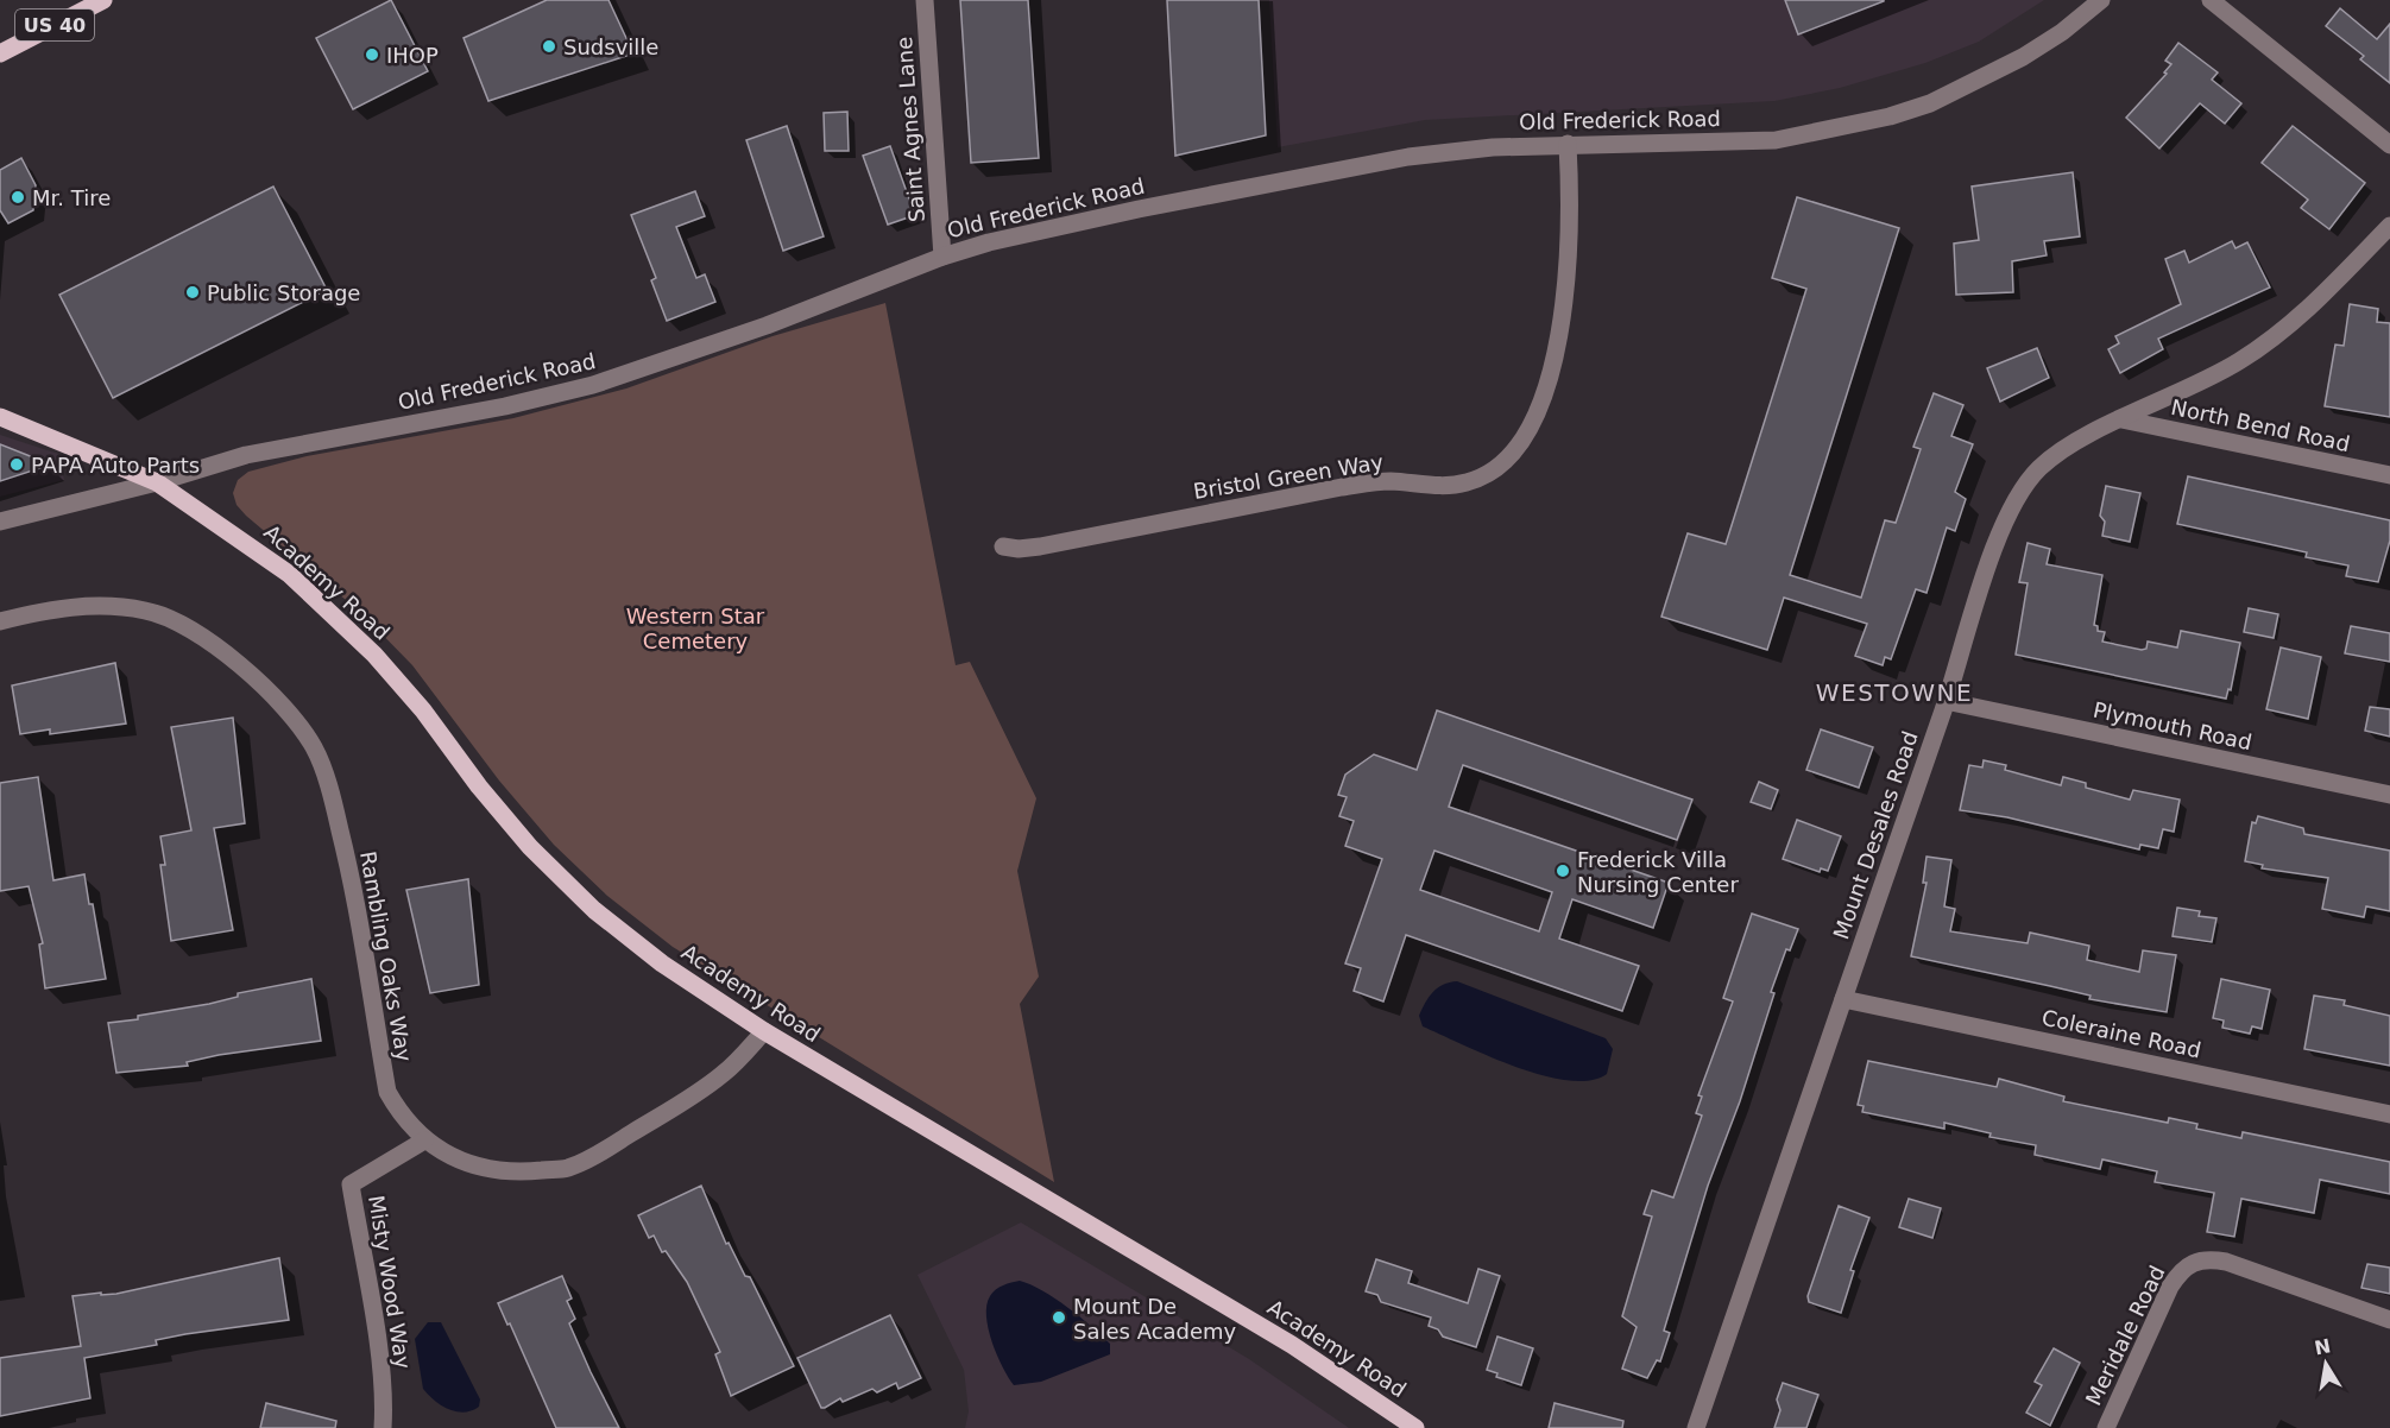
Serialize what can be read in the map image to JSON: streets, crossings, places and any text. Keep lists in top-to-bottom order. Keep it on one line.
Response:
{"streets":{"main road":["US 40","Academy Road"],"street":["Old Frederick Road","Saint Agnes Lane","North Bend Road","Bristol Green Way","Plymouth Road","Mount Desales Road","Rambling Oaks Way","Coleraine Road","Misty Wood Way","Meridale Road"]},"crossings":[["Old Frederick Road","Saint Agnes Lane"],["Old Frederick Road","Bristol Green Way"],["Old Frederick Road","Academy Road"],["North Bend Road","Mount Desales Road"],["Academy Road","Rambling Oaks Way"],["Plymouth Road","Mount Desales Road"],["Mount Desales Road","Coleraine Road"],["Rambling Oaks Way","Misty Wood Way"]],"districts":["WESTOWNE"],"parks":["Western Star Cemetery"],"places":["Sudsville","IHOP","Mr. Tire","Public Storage","PAPA Auto Parts","Frederick Villa Nursing Center","Mount De Sales Academy"],"north":"top"}
